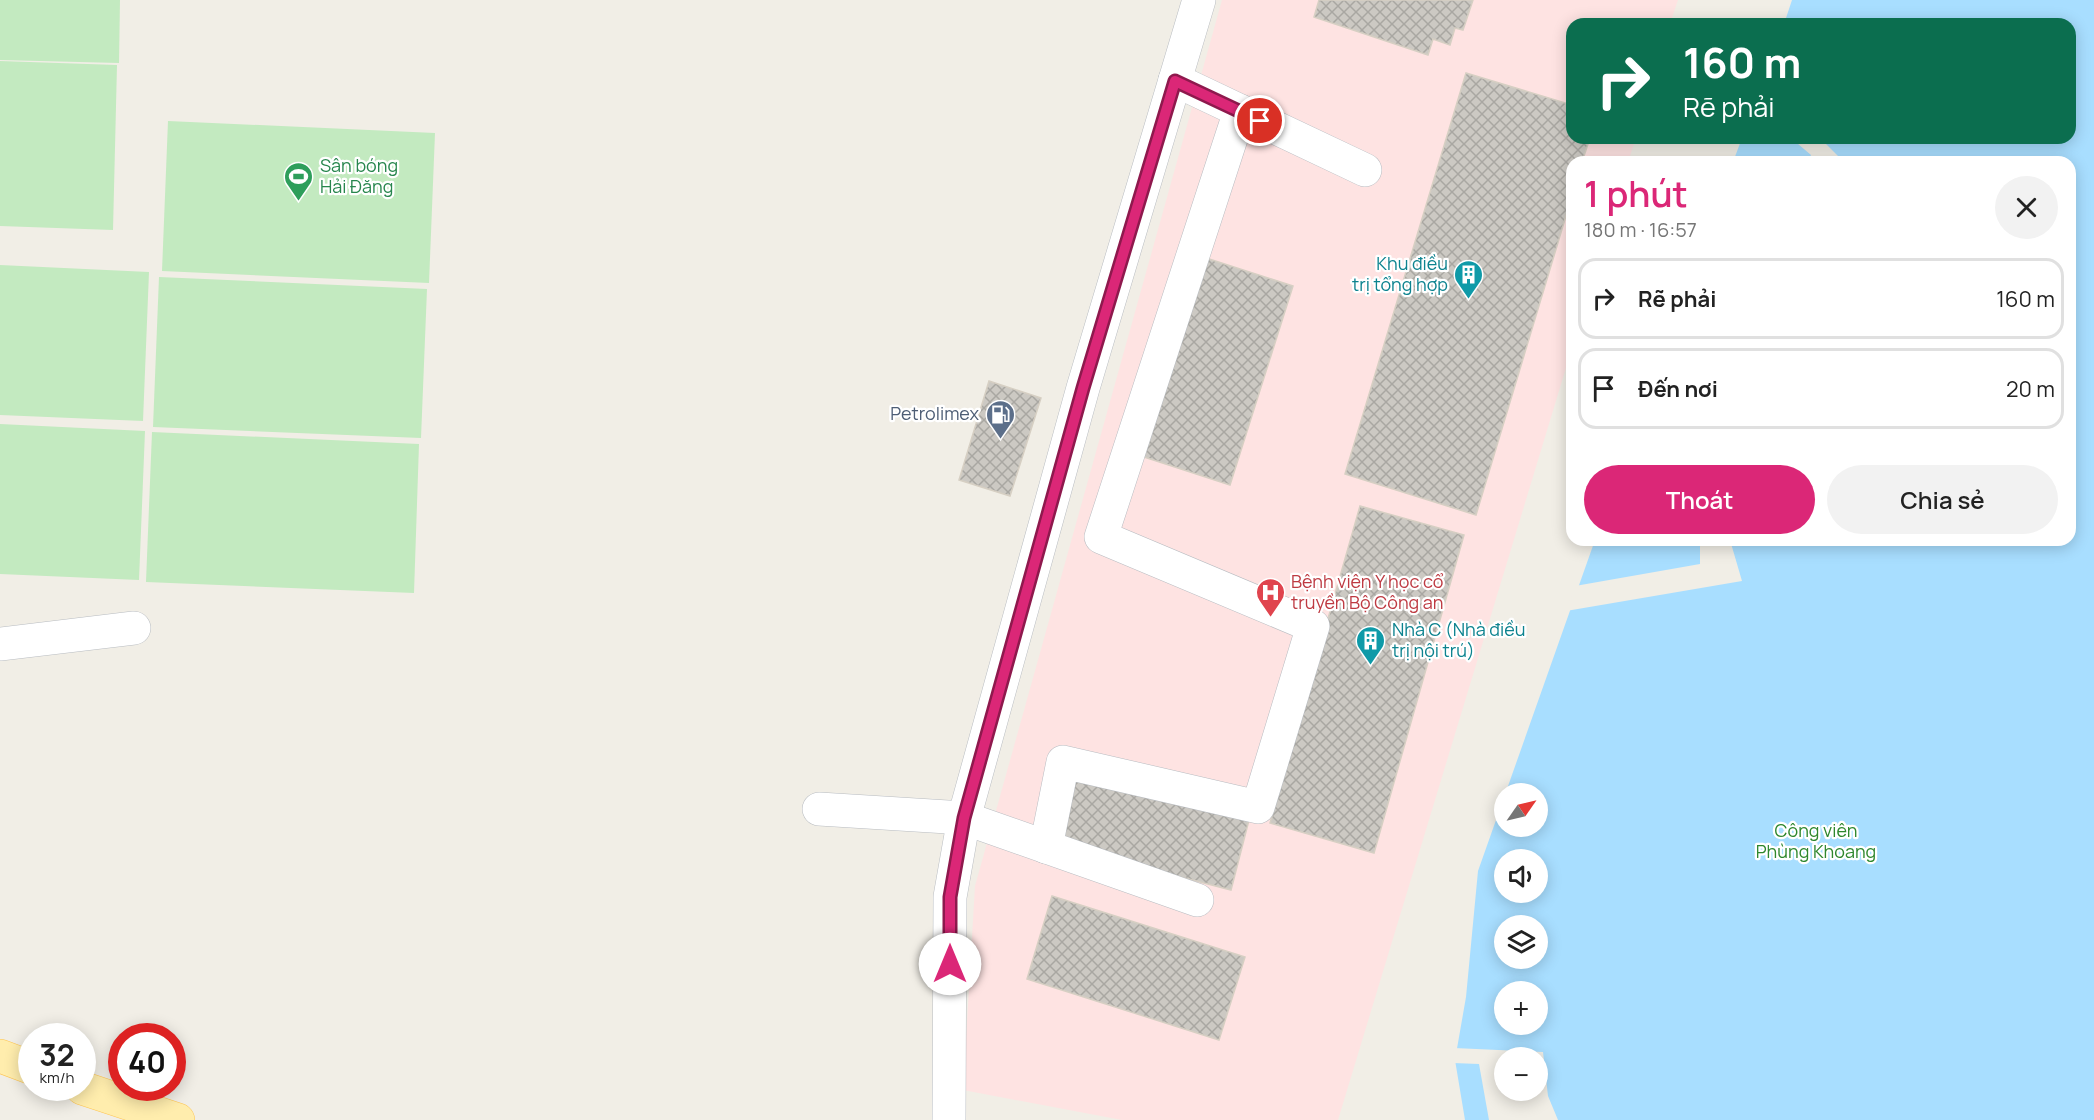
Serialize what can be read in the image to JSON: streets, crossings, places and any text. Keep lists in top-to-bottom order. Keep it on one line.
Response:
{"parks":["Công viên Phùng Khoang"],"places":{"sports":["Sân bóng Hải Đăng"],"building":["Khu điều trị tổng hợp","Nhà C (Nhà điều trị nội trú)"],"fuel station":["Petrolimex"],"hospital":["Bệnh viện Y học cổ truyền Bộ Công an"]},"north":"top right","page":{"turn":["160 m","Rẽ phải"],"heading":["1 phút","180 m · 16:57"],"list":[{"name":"Rẽ phải","value":"160 m"},{"name":"Đến nơi","value":"20 m"}],"buttons":["Thoát","Chia sẻ"],"map_buttons":["+","−"],"speed":"32 km/h","limit":"40"}}
